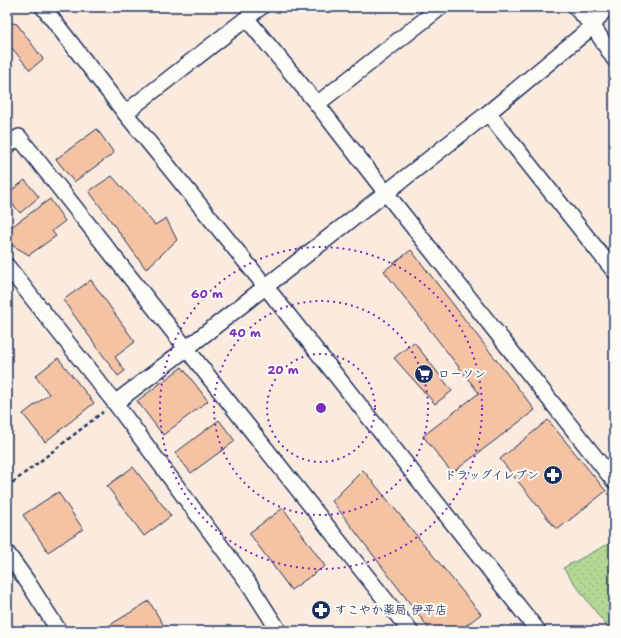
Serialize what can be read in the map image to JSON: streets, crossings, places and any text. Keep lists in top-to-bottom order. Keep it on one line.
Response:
{"places":{"supermarket":["ローソン"],"pharmacy":["ドラッグイレブン","すこやか薬局 伊平店"]},"rings":["60 m","40 m","20 m"]}
